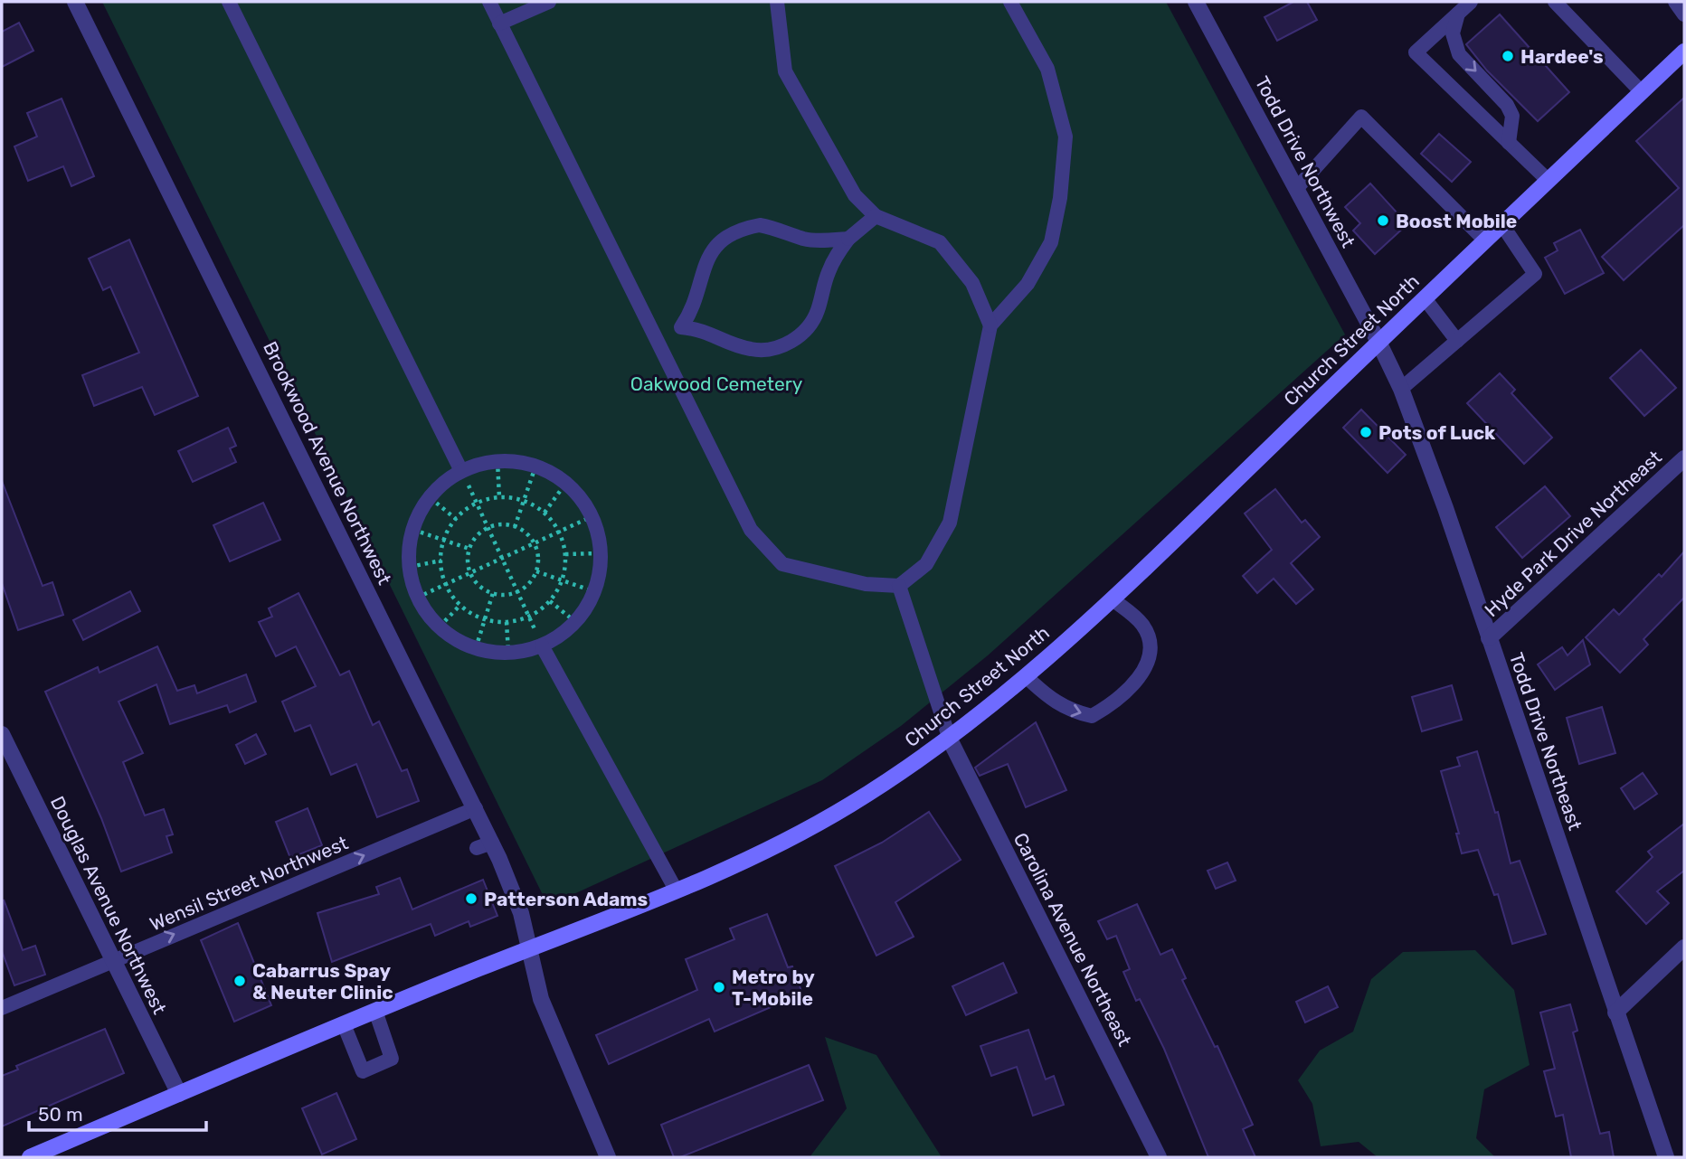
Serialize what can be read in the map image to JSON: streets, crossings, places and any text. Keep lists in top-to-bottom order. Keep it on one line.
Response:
{"streets":{"main road":["Church Street North"],"street":["Todd Drive Northwest","Brookwood Avenue Northwest","Hyde Park Drive Northeast","Todd Drive Northeast","Douglas Avenue Northwest","Carolina Avenue Northeast"],"lane":["Wensil Street Northwest"]},"crossings":[["Todd Drive Northwest","Church Street North"],["Todd Drive Northwest","Todd Drive Northeast"],["Church Street North","Brookwood Avenue Northwest"],["Church Street North","Todd Drive Northeast"],["Church Street North","Douglas Avenue Northwest"],["Church Street North","Carolina Avenue Northeast"],["Brookwood Avenue Northwest","Wensil Street Northwest"],["Hyde Park Drive Northeast","Todd Drive Northeast"],["Wensil Street Northwest","Douglas Avenue Northwest"]],"one_way":["Wensil Street Northwest"],"parks":["Oakwood Cemetery"],"places":["Hardee's","Boost Mobile","Pots of Luck","Patterson Adams","Cabarrus Spay & Neuter Clinic","Metro by T-Mobile"],"scale_bar":"50 m"}
